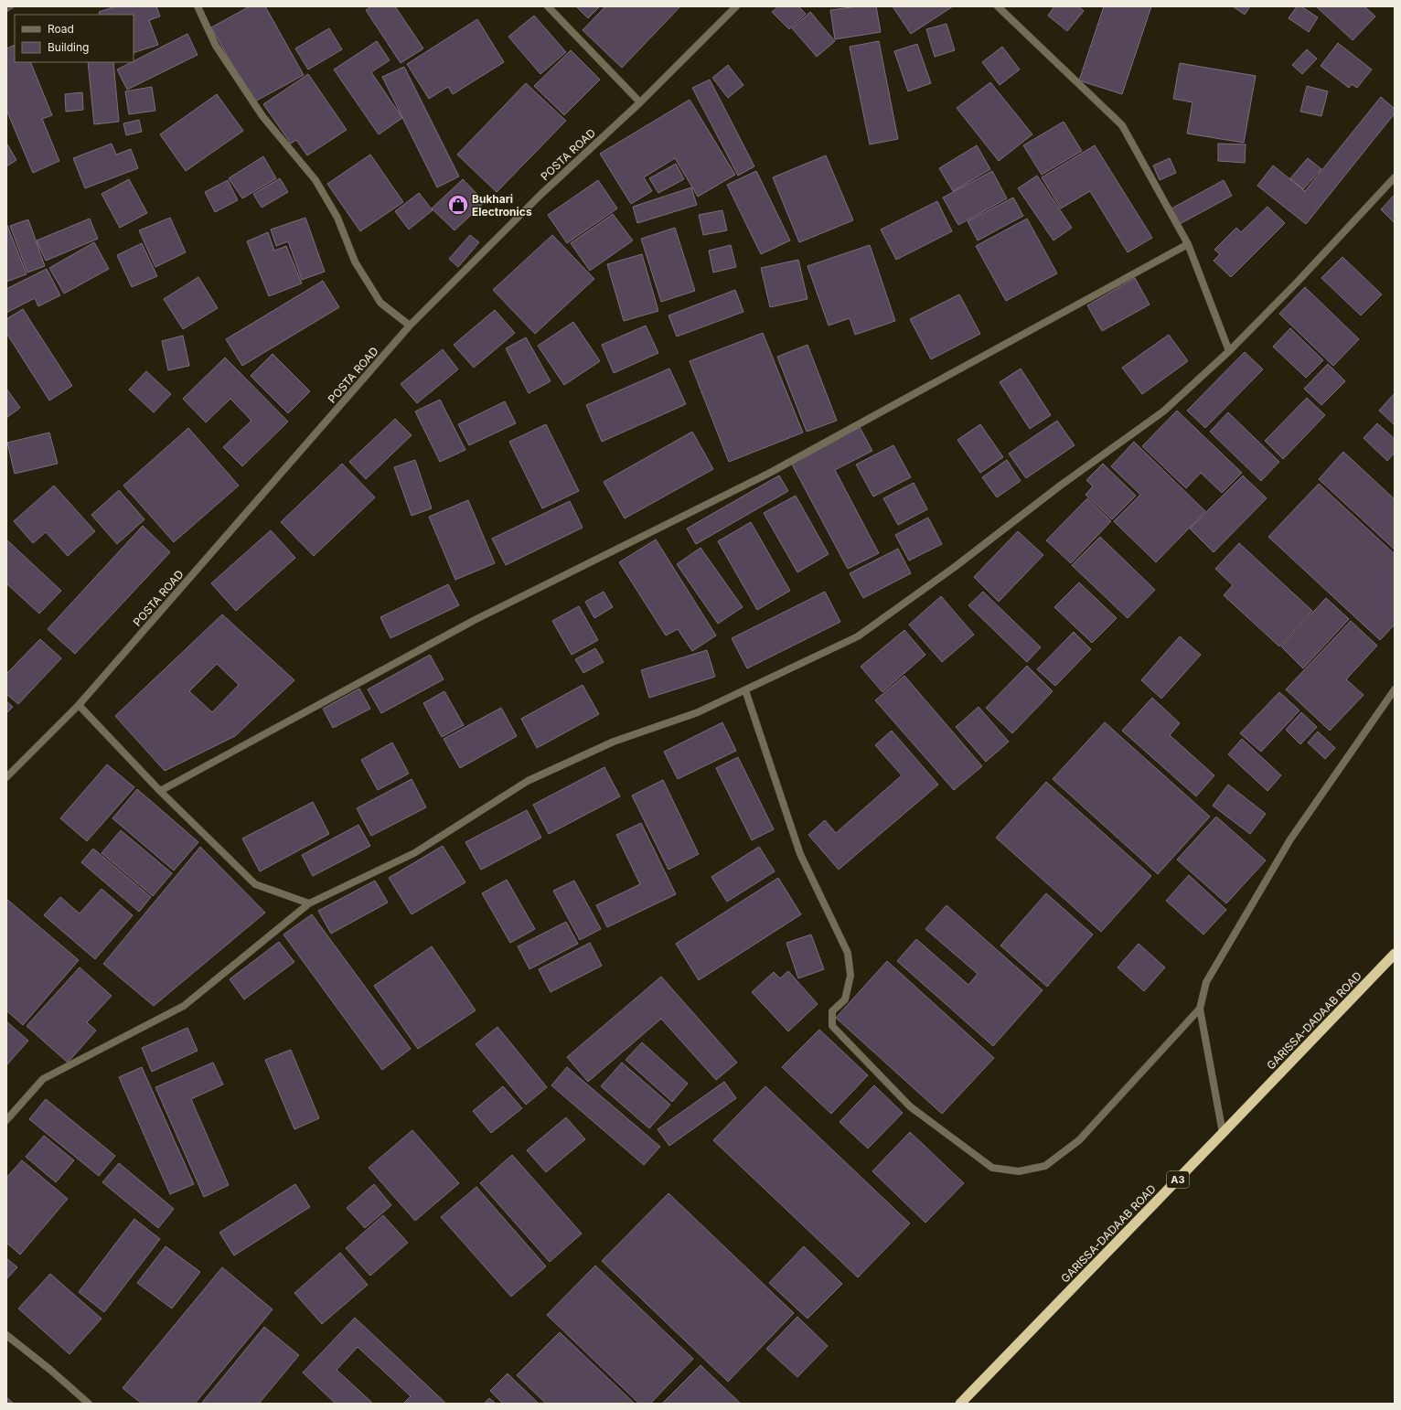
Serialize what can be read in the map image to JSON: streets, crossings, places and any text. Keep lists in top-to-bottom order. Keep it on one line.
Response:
{"streets":{"highway":["GARISSA-DADAAB ROAD","A3"],"street":["POSTA ROAD"]},"places":{"shop":["Bukhari Electronics"]},"legend":["Road","Building"]}
